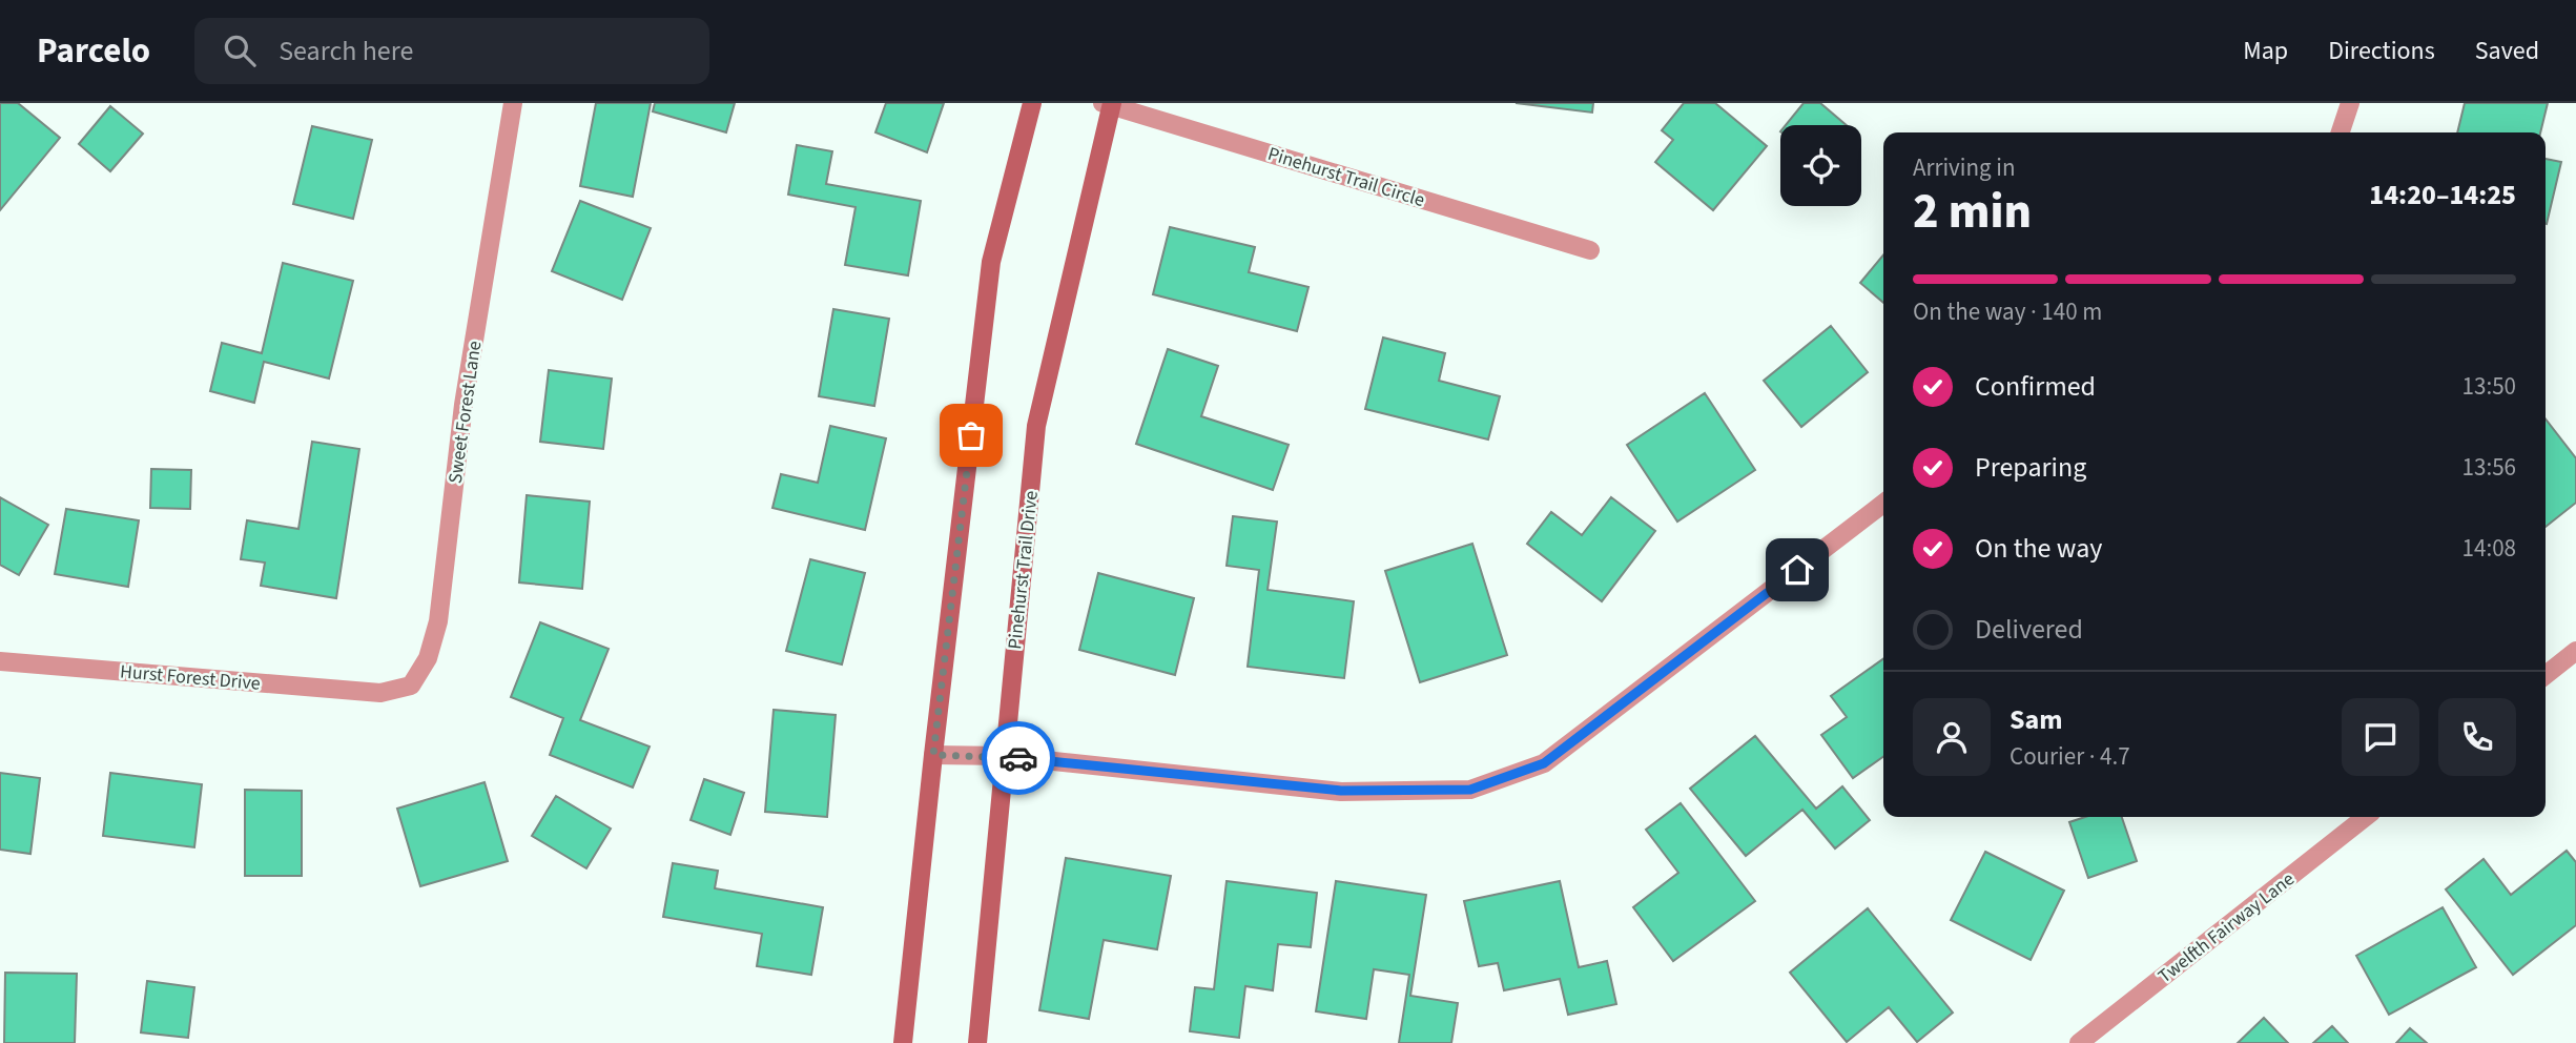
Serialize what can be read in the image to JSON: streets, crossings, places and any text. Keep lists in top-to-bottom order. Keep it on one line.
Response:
{"streets":{"street":["Pinehurst Trail Circle","Sweet Forest Lane","Pinehurst Trail Drive","Hurst Forest Drive","Twelfth Fairway Lane"]},"crossings":[["Pinehurst Trail Circle","Pinehurst Trail Drive"],["Sweet Forest Lane","Hurst Forest Drive"]],"page":{"header":"Parcelo","search":"Search here","nav":["Map","Directions","Saved"],"heading":["2 min","Arriving in","14:20–14:25"],"panel":["Sam","Courier · 4.7"],"bar":"On the way · 140 m","list":[["Confirmed","13:50"],["Preparing","13:56"],["On the way","14:08"],"Delivered"]}}
